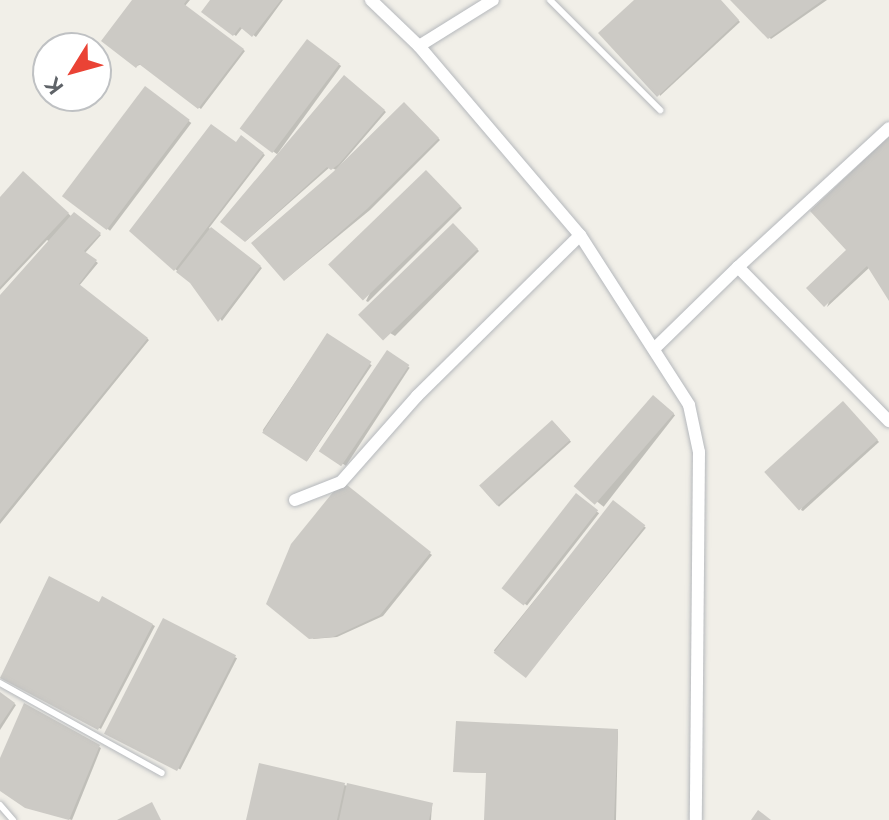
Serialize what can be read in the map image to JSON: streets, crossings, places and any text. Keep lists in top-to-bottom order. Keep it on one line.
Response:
{"north":"bottom left"}
